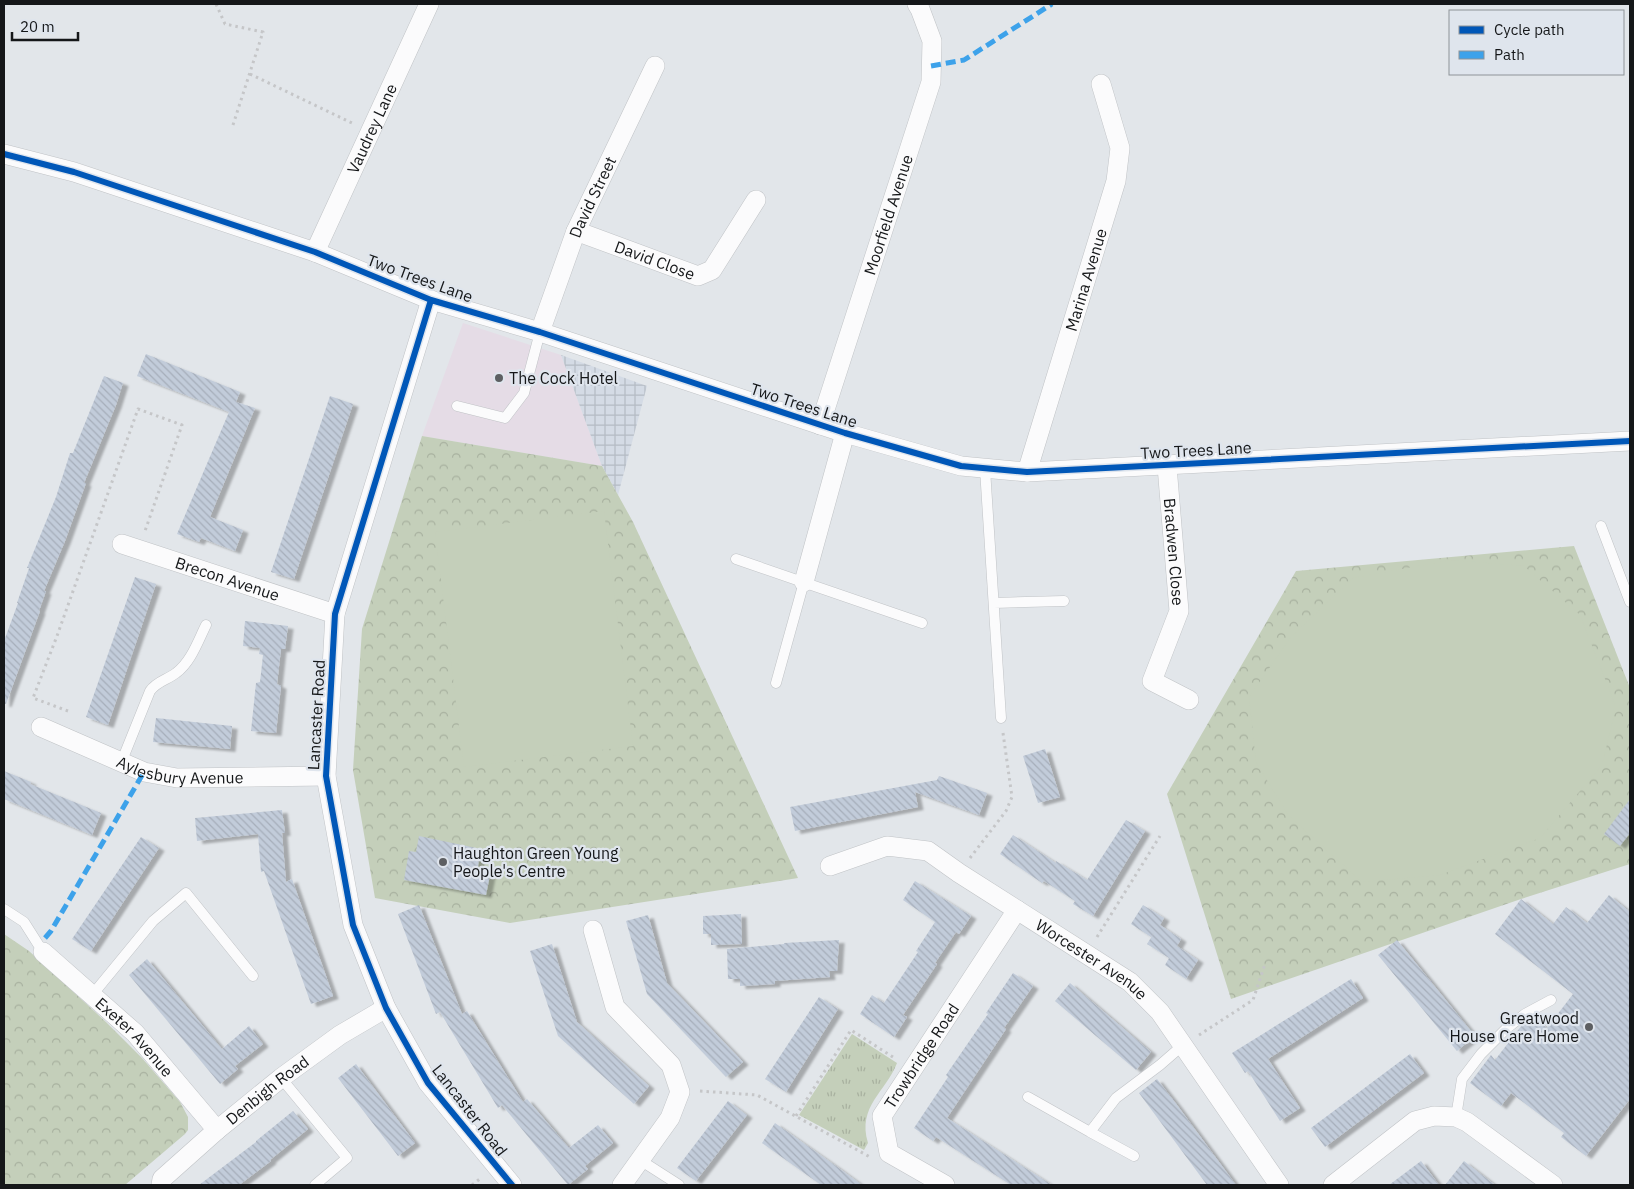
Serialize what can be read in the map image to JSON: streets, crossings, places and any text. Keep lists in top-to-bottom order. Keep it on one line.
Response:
{"streets":{"street":["Vaudrey Lane","David Street","Moorfield Avenue","David Close","Two Trees Lane","Marina Avenue","Bradwen Close","Brecon Avenue","Lancaster Road","Aylesbury Avenue","Worcester Avenue","Exeter Avenue","Trowbridge Road","Denbigh Road"]},"crossings":[["Vaudrey Lane","Two Trees Lane"],["David Street","David Close"],["David Street","Two Trees Lane"],["Moorfield Avenue","Two Trees Lane"],["Two Trees Lane","Marina Avenue"],["Two Trees Lane","Bradwen Close"],["Two Trees Lane","Lancaster Road"],["Brecon Avenue","Lancaster Road"],["Lancaster Road","Aylesbury Avenue"],["Lancaster Road","Denbigh Road"],["Worcester Avenue","Trowbridge Road"],["Exeter Avenue","Denbigh Road"]],"places":["The Cock Hotel","Haughton Green Young People's Centre","Greatwood House Care Home"],"legend":["Cycle path","Path"],"scale_bar":"20 m"}
